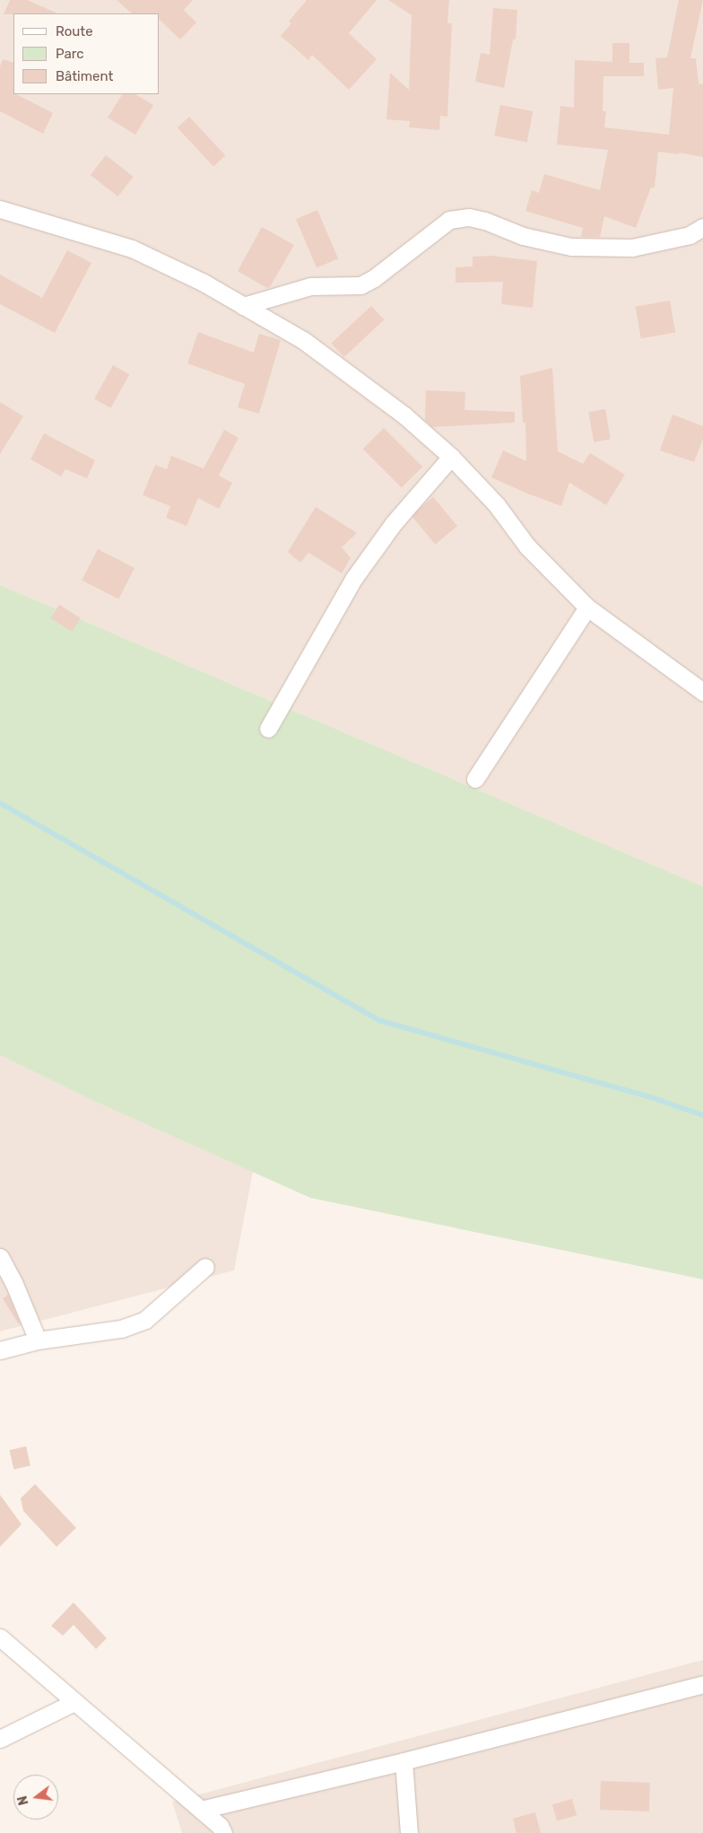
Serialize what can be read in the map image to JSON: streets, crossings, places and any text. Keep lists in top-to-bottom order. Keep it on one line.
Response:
{"legend":["Route","Parc","Bâtiment"],"north":"left"}
